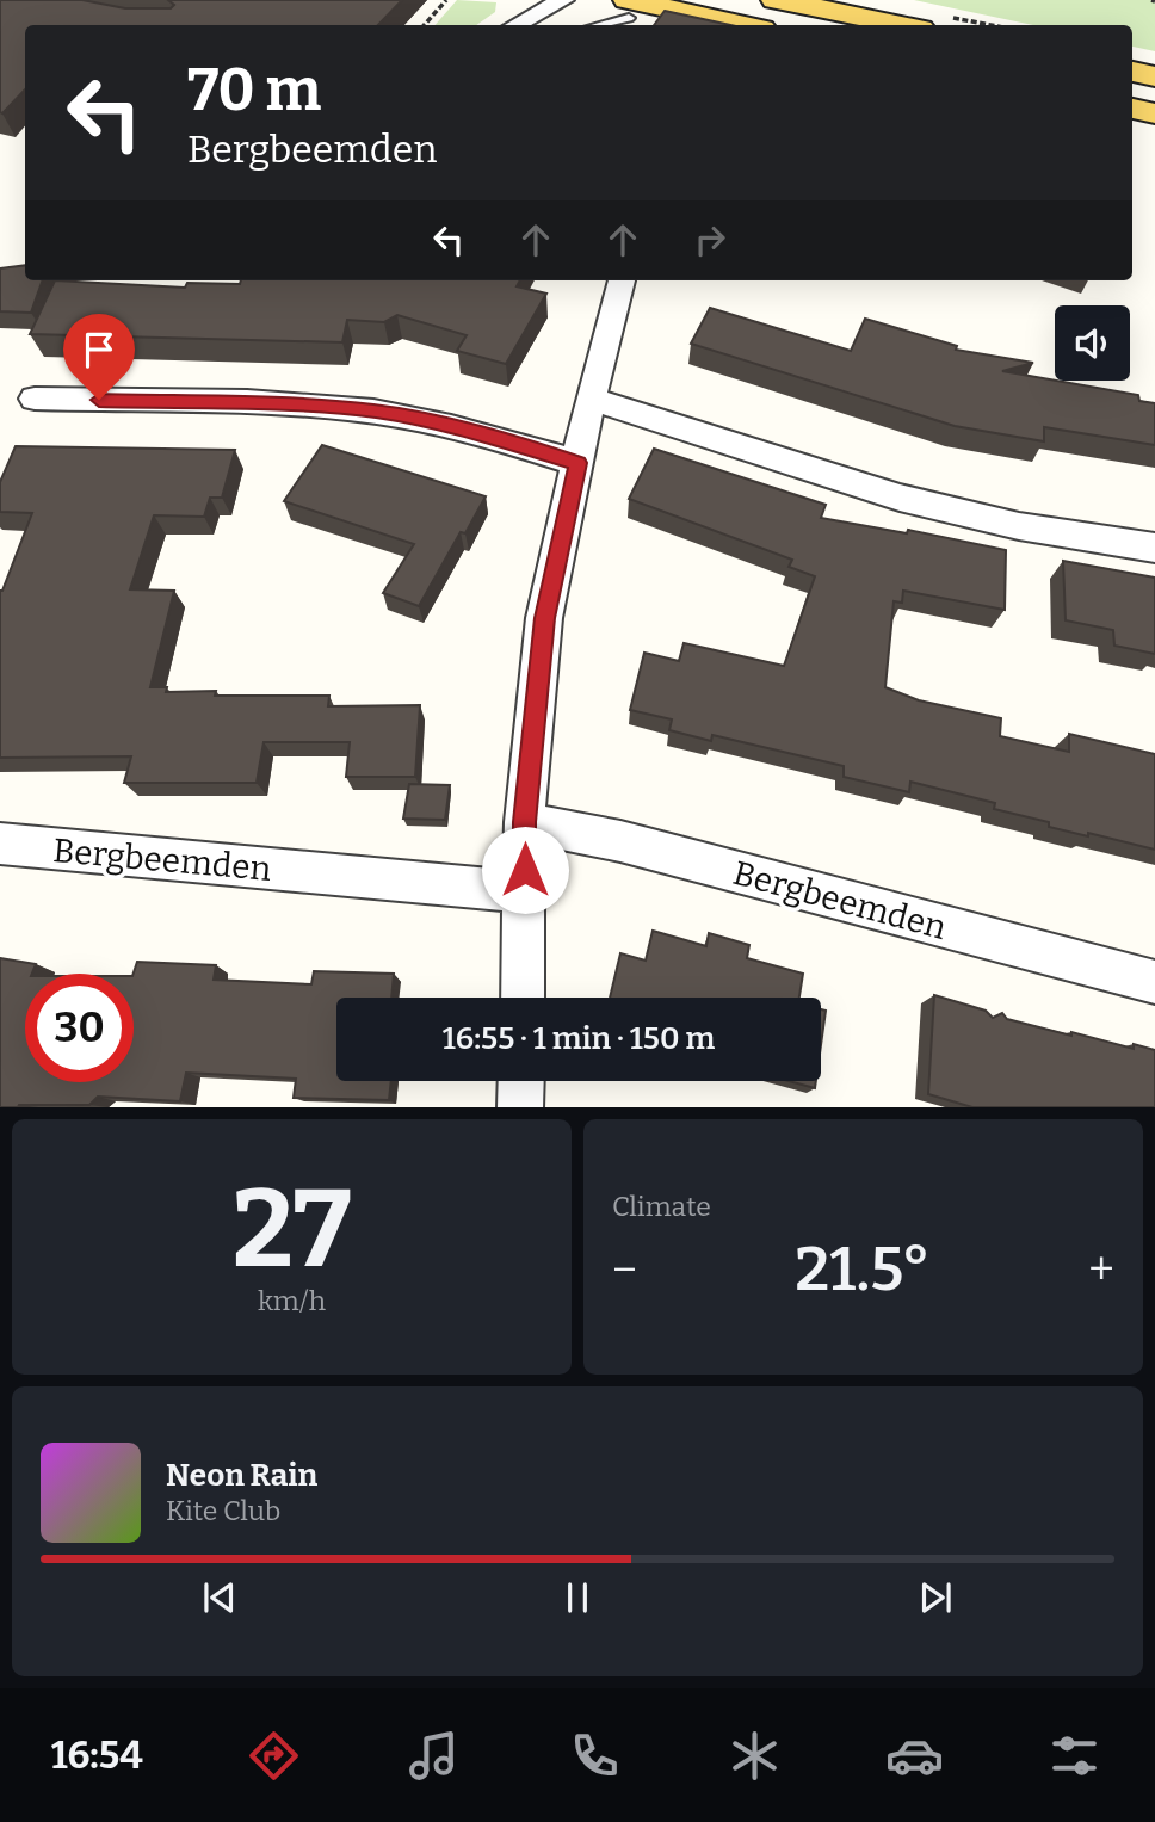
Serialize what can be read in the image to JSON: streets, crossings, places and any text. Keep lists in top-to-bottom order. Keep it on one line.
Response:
{"streets":{"street":["Bergbeemden"]},"page":{"turn":["70 m","Bergbeemden"],"limit":"30","trip":"16:55 · 1 min · 150 m","tile":[["27","km/h"],"Climate"],"heat":["−","21.5°","+"],"song":["Neon Rain","Kite Club"],"tabs":"16:54"}}
